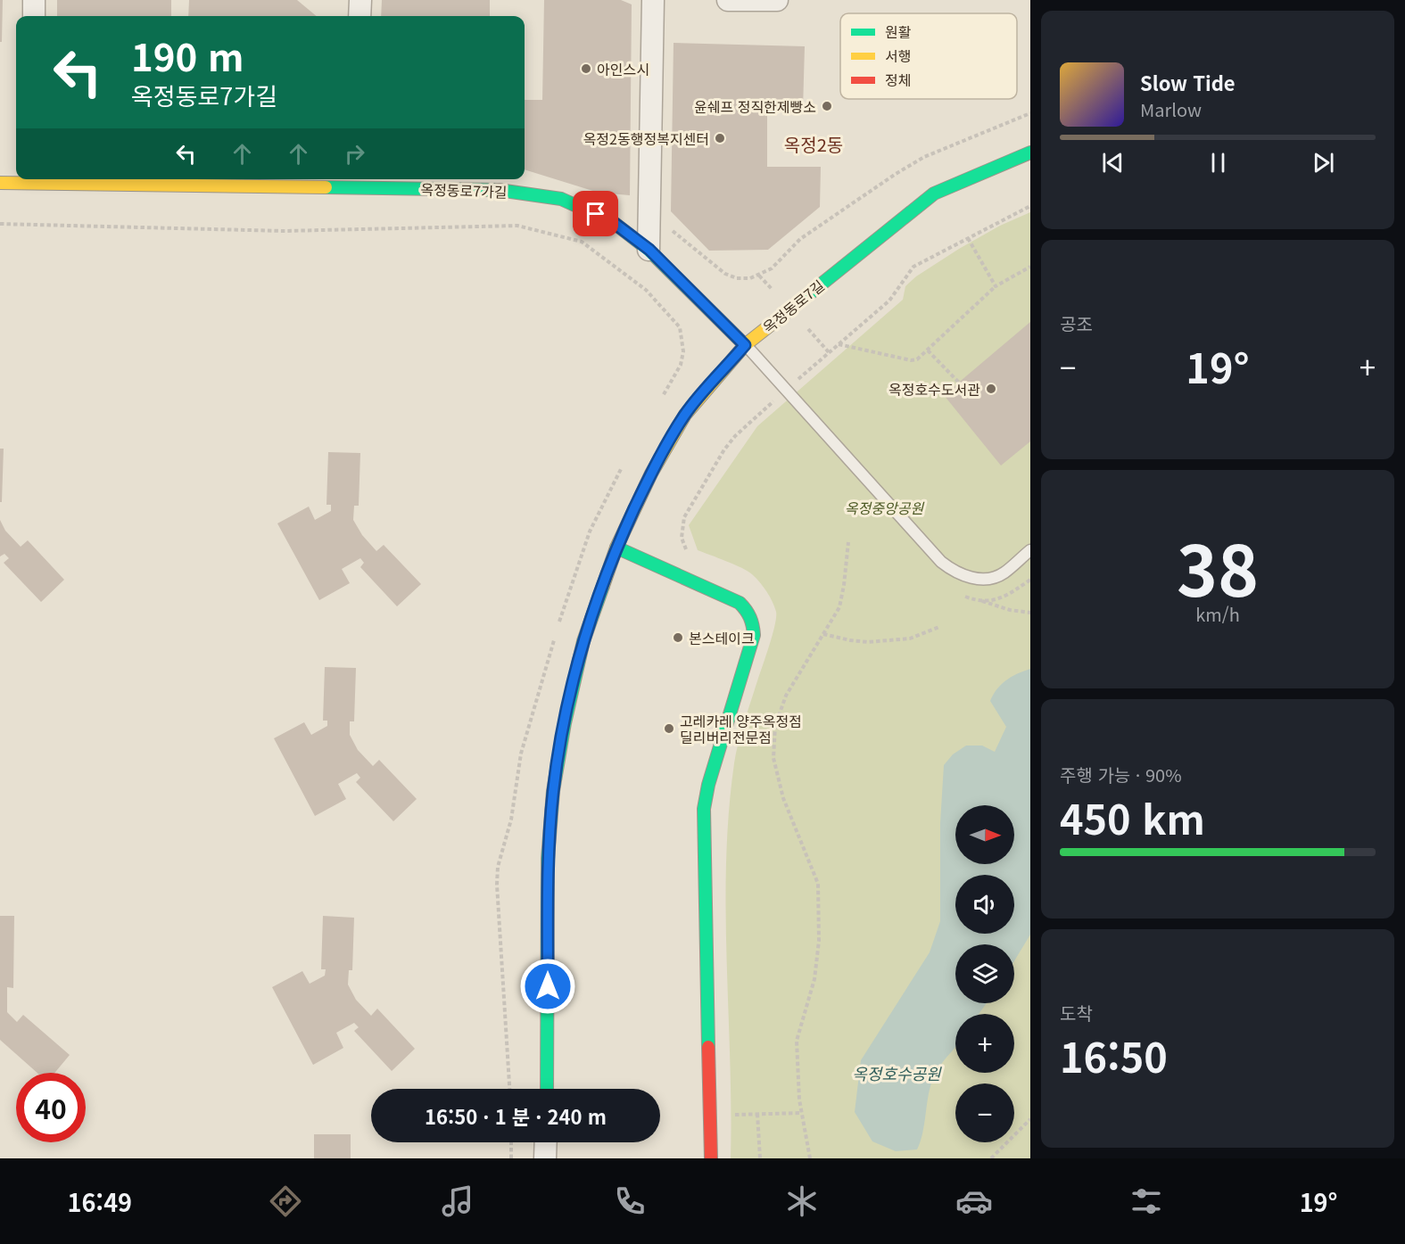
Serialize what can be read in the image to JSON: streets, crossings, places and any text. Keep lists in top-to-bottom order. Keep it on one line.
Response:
{"streets":{"street":["옥정동로7가길","옥정동로7길"]},"crossings":[["옥정동로7가길","옥정동로7길"]],"districts":["옥정2동"],"water":["옥정호수공원"],"parks":["옥정중앙공원"],"places":["아인스시","윤쉐프 정직한제빵소","옥정2동행정복지센터","옥정호수도서관","본스테이크","고레카레 양주옥정점 딜리버리전문점"],"legend":["원활","서행","정체"],"north":"right","page":{"turn":["190 m","옥정동로7가길"],"song":["Slow Tide","Marlow"],"tile":["공조",["38","km/h"],["주행 가능 · 90%","450 km"],["도착","16:50"]],"heat":["−","19°","+"],"map_buttons":["+","−"],"limit":"40","trip":"16:50 · 1 분 · 240 m","tabs":["16:49","19°"]}}
